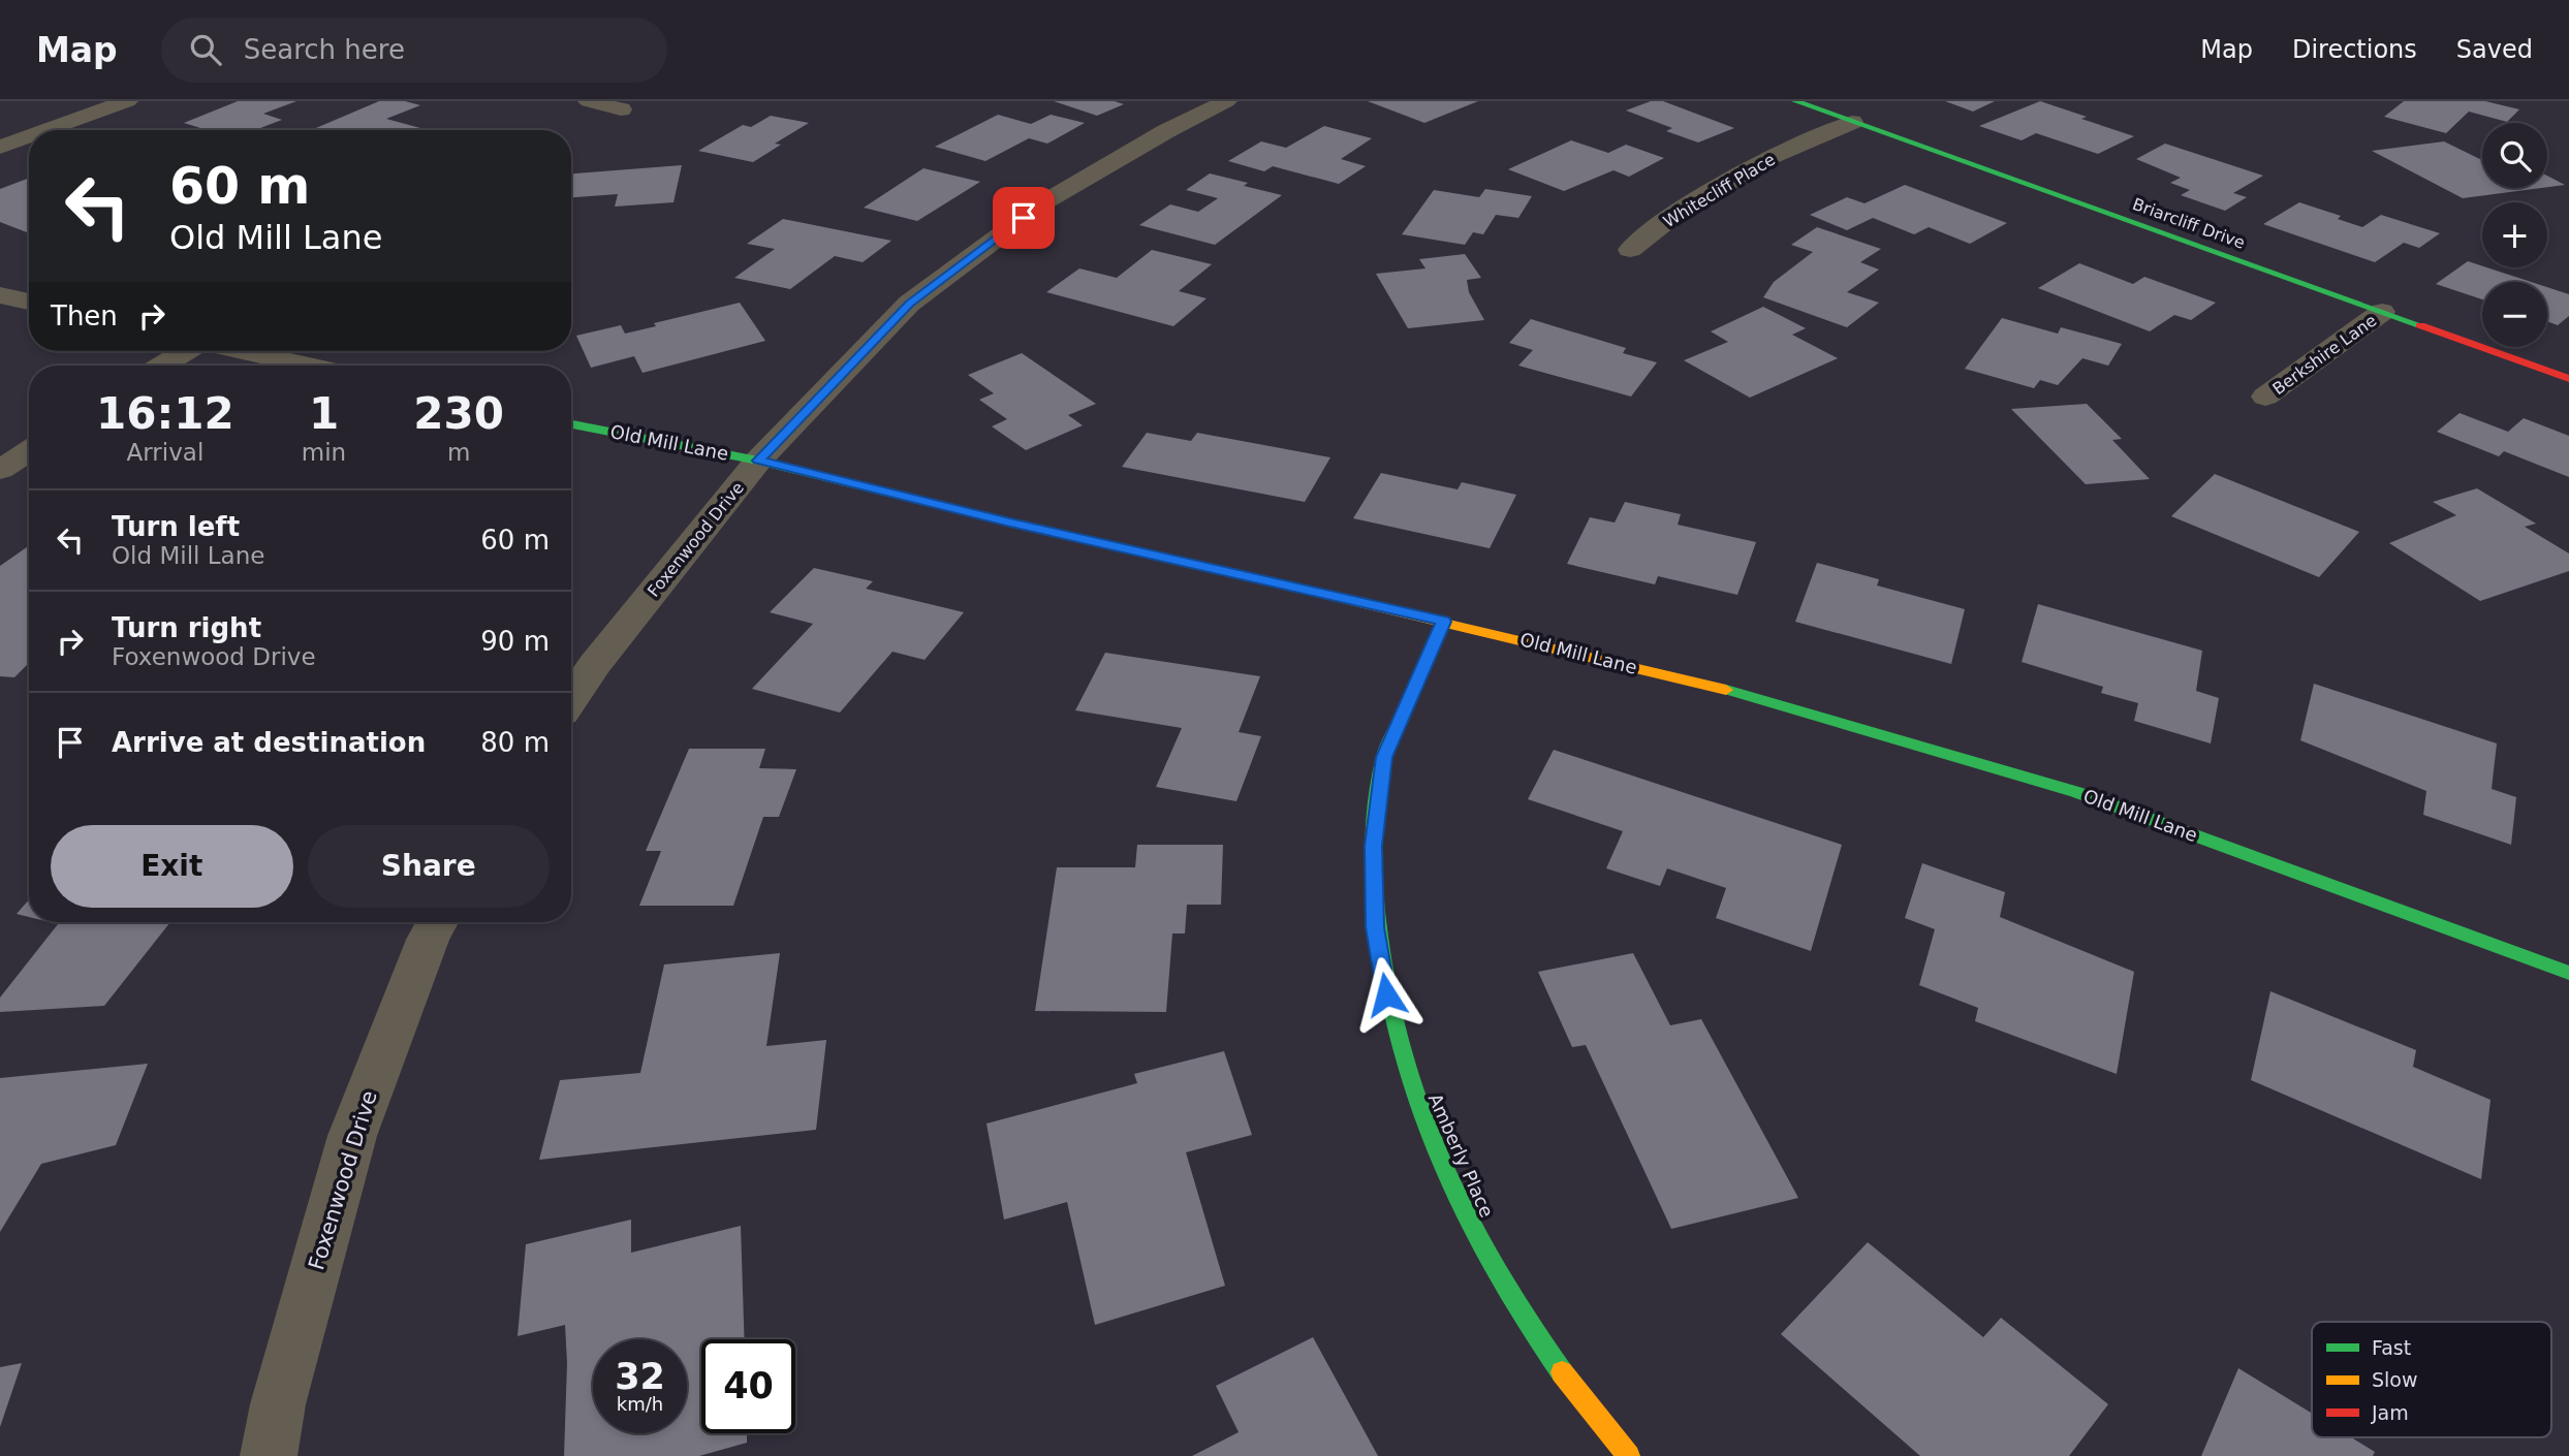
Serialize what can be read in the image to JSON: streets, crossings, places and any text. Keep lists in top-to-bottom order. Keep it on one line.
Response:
{"streets":{"street":["Whitecliff Place","Briarcliff Drive","Berkshire Lane","Old Mill Lane","Foxenwood Drive","Amberly Place"]},"crossings":[["Whitecliff Place","Briarcliff Drive"],["Briarcliff Drive","Berkshire Lane"],["Old Mill Lane","Foxenwood Drive"],["Old Mill Lane","Amberly Place"]],"legend":["Fast","Slow","Jam"],"page":{"header":"Map","search":"Search here","nav":["Map","Directions","Saved"],"map_buttons":["+","−"],"turn":["60 m","Old Mill Lane"],"then":"Then","eta":["16:12","Arrival","1","min","230","m"],"list":[{"name":"Turn left","note":"Old Mill Lane","value":"60 m"},{"name":"Turn right","note":"Foxenwood Drive","value":"90 m"},{"name":"Arrive at destination","value":"80 m"}],"buttons":["Exit","Share"],"speed":"32 km/h","limit":"40"}}
